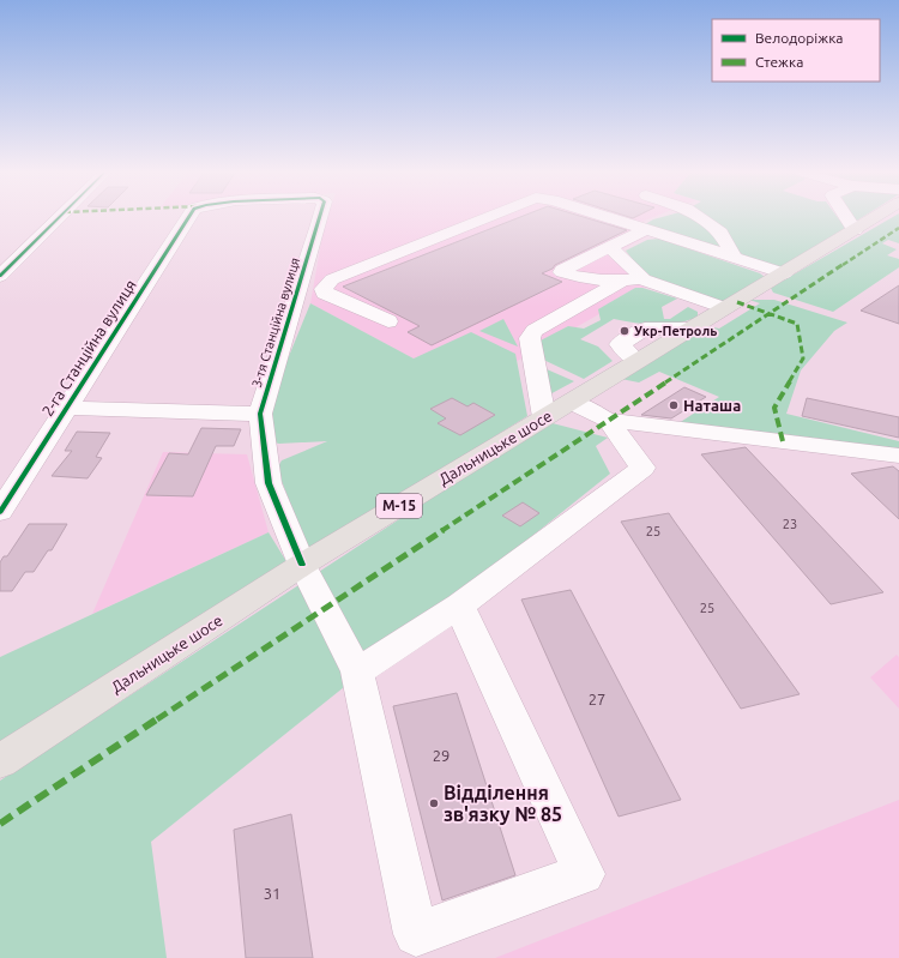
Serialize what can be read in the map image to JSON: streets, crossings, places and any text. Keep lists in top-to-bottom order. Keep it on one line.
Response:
{"streets":{"main road":["Дальницьке шосе","М-15"],"street":["3-тя Станційна вулиця","2-га Станційна вулиця"]},"crossings":[["3-тя Станційна вулиця","Дальницьке шосе"]],"places":["Укр-Петроль","Наташа","Відділення зв'язку № 85"],"house_numbers":["23","25","25","27","29","31"],"legend":["Велодоріжка","Стежка"]}
